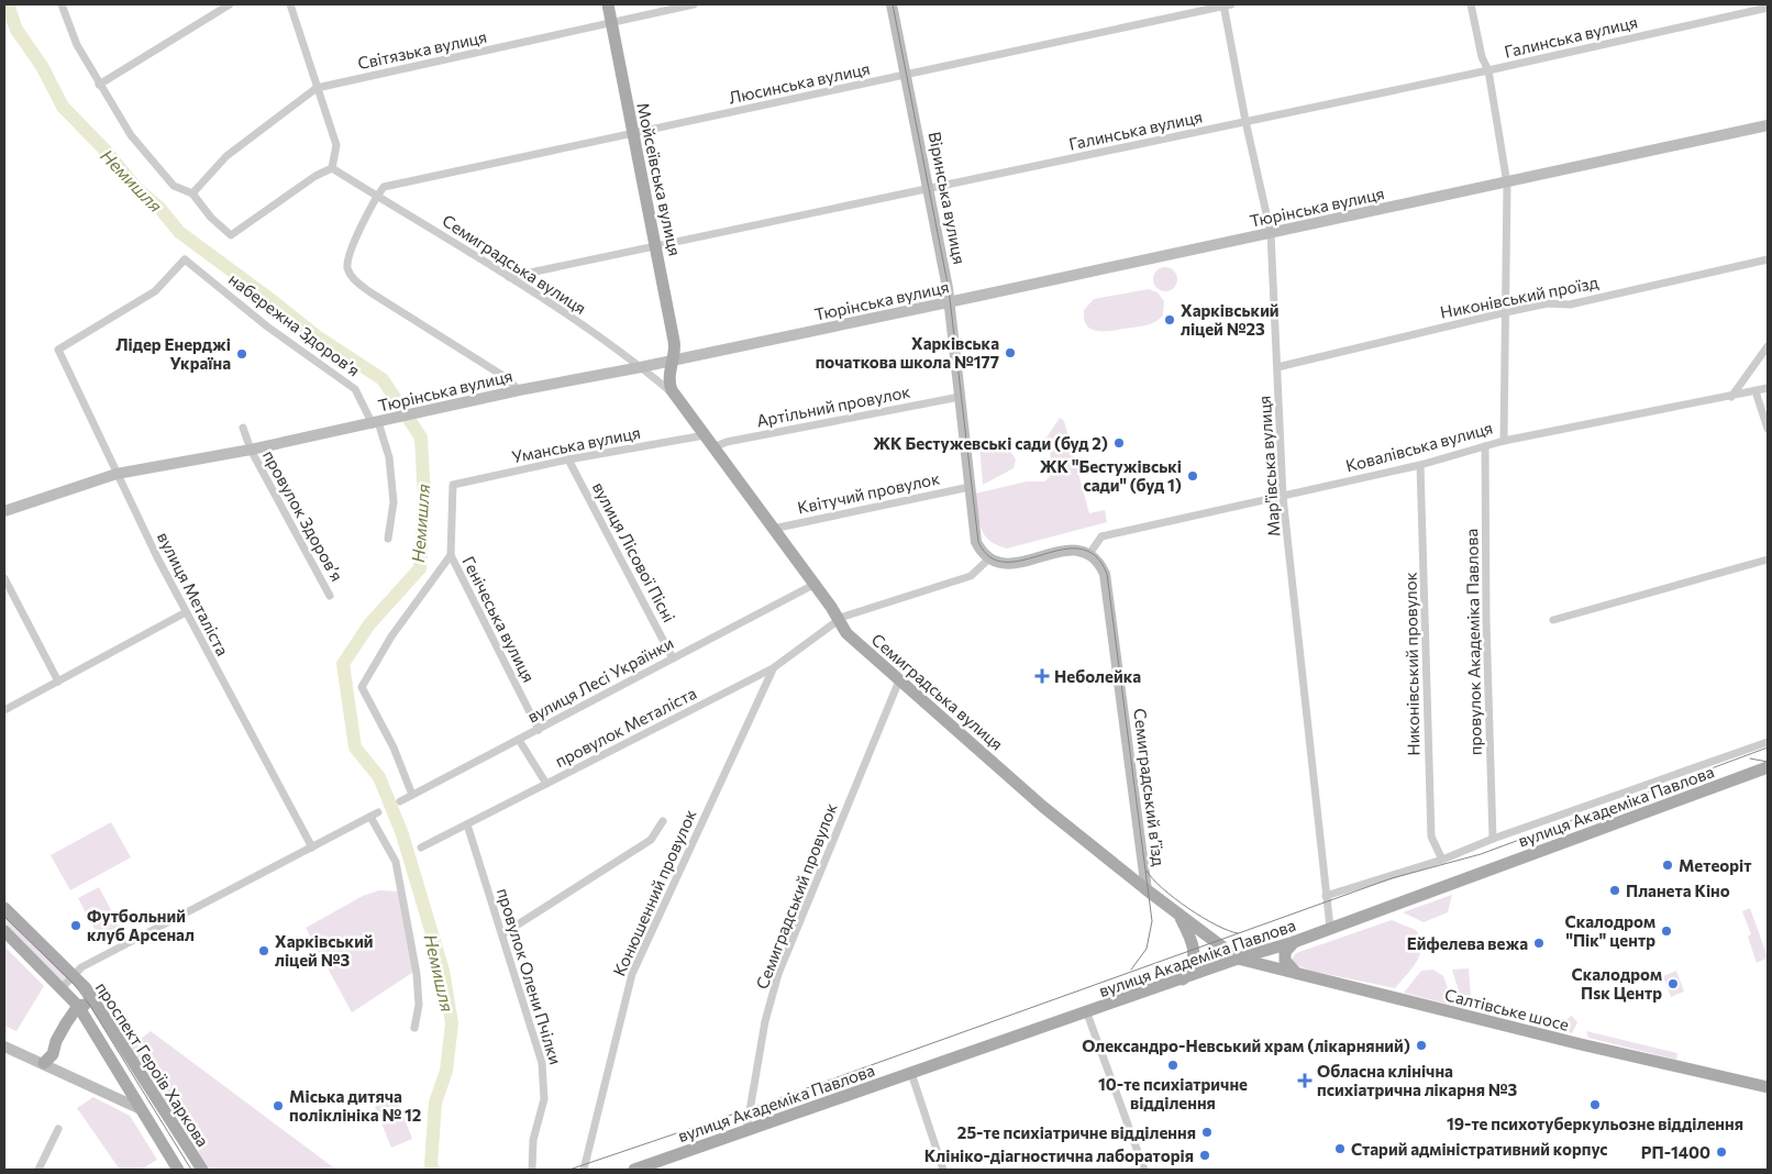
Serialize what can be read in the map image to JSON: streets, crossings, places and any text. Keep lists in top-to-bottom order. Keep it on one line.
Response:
{"streets":{"main road":["Мойсеївська вулиця","Віринська вулиця","Тюрінська вулиця","Семиградська вулиця","Семиградський в’їзд","вулиця Академіка Павлова","Салтівське шосе","проспект Героїв Харкова"],"street":["Галинська вулиця","Світязька вулиця","Люсинська вулиця","Никонівський проїзд","набережна Здоров’я","Артільний провулок","Уманська вулиця","Ковалівська вулиця","Мар'ївська вулиця","Квітучий провулок","провулок Здоров’я","вулиця Лісової Пісні","вулиця Металіста","Генічеська вулиця","провулок Академіка Павлова","Никонівський провулок","вулиця Лесі Українки","провулок Металіста","Конюшенний провулок","Семиградський провулок","провулок Олени Пчілки"]},"crossings":[["Галинська вулиця","Мойсеївська вулиця"],["Галинська вулиця","Віринська вулиця"],["Галинська вулиця","Семиградська вулиця"],["Галинська вулиця","Мар'ївська вулиця"],["Світязька вулиця","Мойсеївська вулиця"],["Люсинська вулиця","Мойсеївська вулиця"],["Люсинська вулиця","Віринська вулиця"],["Люсинська вулиця","Семиградська вулиця"],["Люсинська вулиця","Мар'ївська вулиця"],["Мойсеївська вулиця","Тюрінська вулиця"],["Віринська вулиця","Тюрінська вулиця"],["Віринська вулиця","Артільний провулок"],["Віринська вулиця","Квітучий провулок"],["Тюрінська вулиця","Семиградська вулиця"],["Тюрінська вулиця","набережна Здоров’я"],["Тюрінська вулиця","Мар'ївська вулиця"],["Тюрінська вулиця","провулок Здоров’я"],["Тюрінська вулиця","вулиця Металіста"],["Семиградська вулиця","Артільний провулок"],["Семиградська вулиця","Уманська вулиця"],["Семиградська вулиця","Квітучий провулок"],["Семиградська вулиця","вулиця Лесі Українки"],["Семиградська вулиця","провулок Металіста"],["Семиградська вулиця","Семиградський в’їзд"],["Семиградська вулиця","вулиця Академіка Павлова"],["Семиградська вулиця","Семиградський провулок"],["Семиградська вулиця","Салтівське шосе"],["Никонівський проїзд","Мар'ївська вулиця"],["набережна Здоров’я","вулиця Металіста"],["Уманська вулиця","вулиця Лісової Пісні"],["Уманська вулиця","Генічеська вулиця"],["Ковалівська вулиця","Мар'ївська вулиця"],["Ковалівська вулиця","провулок Академіка Павлова"],["Ковалівська вулиця","Никонівський провулок"],["Ковалівська вулиця","Семиградський в’їзд"],["Мар'ївська вулиця","вулиця Академіка Павлова"],["вулиця Лісової Пісні","вулиця Лесі Українки"],["Генічеська вулиця","вулиця Лесі Українки"],["провулок Академіка Павлова","вулиця Академіка Павлова"],["Никонівський провулок","вулиця Академіка Павлова"],["провулок Металіста","Конюшенний провулок"],["провулок Металіста","провулок Олени Пчілки"],["вулиця Академіка Павлова","Семиградський провулок"],["вулиця Академіка Павлова","Салтівське шосе"]],"water":["Немишля"],"places":{"other":["Харківський ліцей №23","Харківська початкова школа №177","Лідер Енерджі Україна","ЖК Бестужевські сади (буд 2)","ЖК \"Бестужівські сади\" (буд 1)","Метеоріт","Планета Кіно","Футбольний клуб Арсенал","Скалодром \"Пік\" центр","Ейфелева вежа","Харківський ліцей №3","Скалодром Пsк Центр","Олександро-Невський храм (лікарняний)","10-те психіатричне відділення","19-те психотуберкульозне відділення","Міська дитяча поліклініка № 12","25-те психіатричне відділення","Старий адміністративний корпус","РП-1400","Клініко-діагностична лабораторія"],"health":["Неболейка","Обласна клінічна психіатрична лікарня №3"]}}
